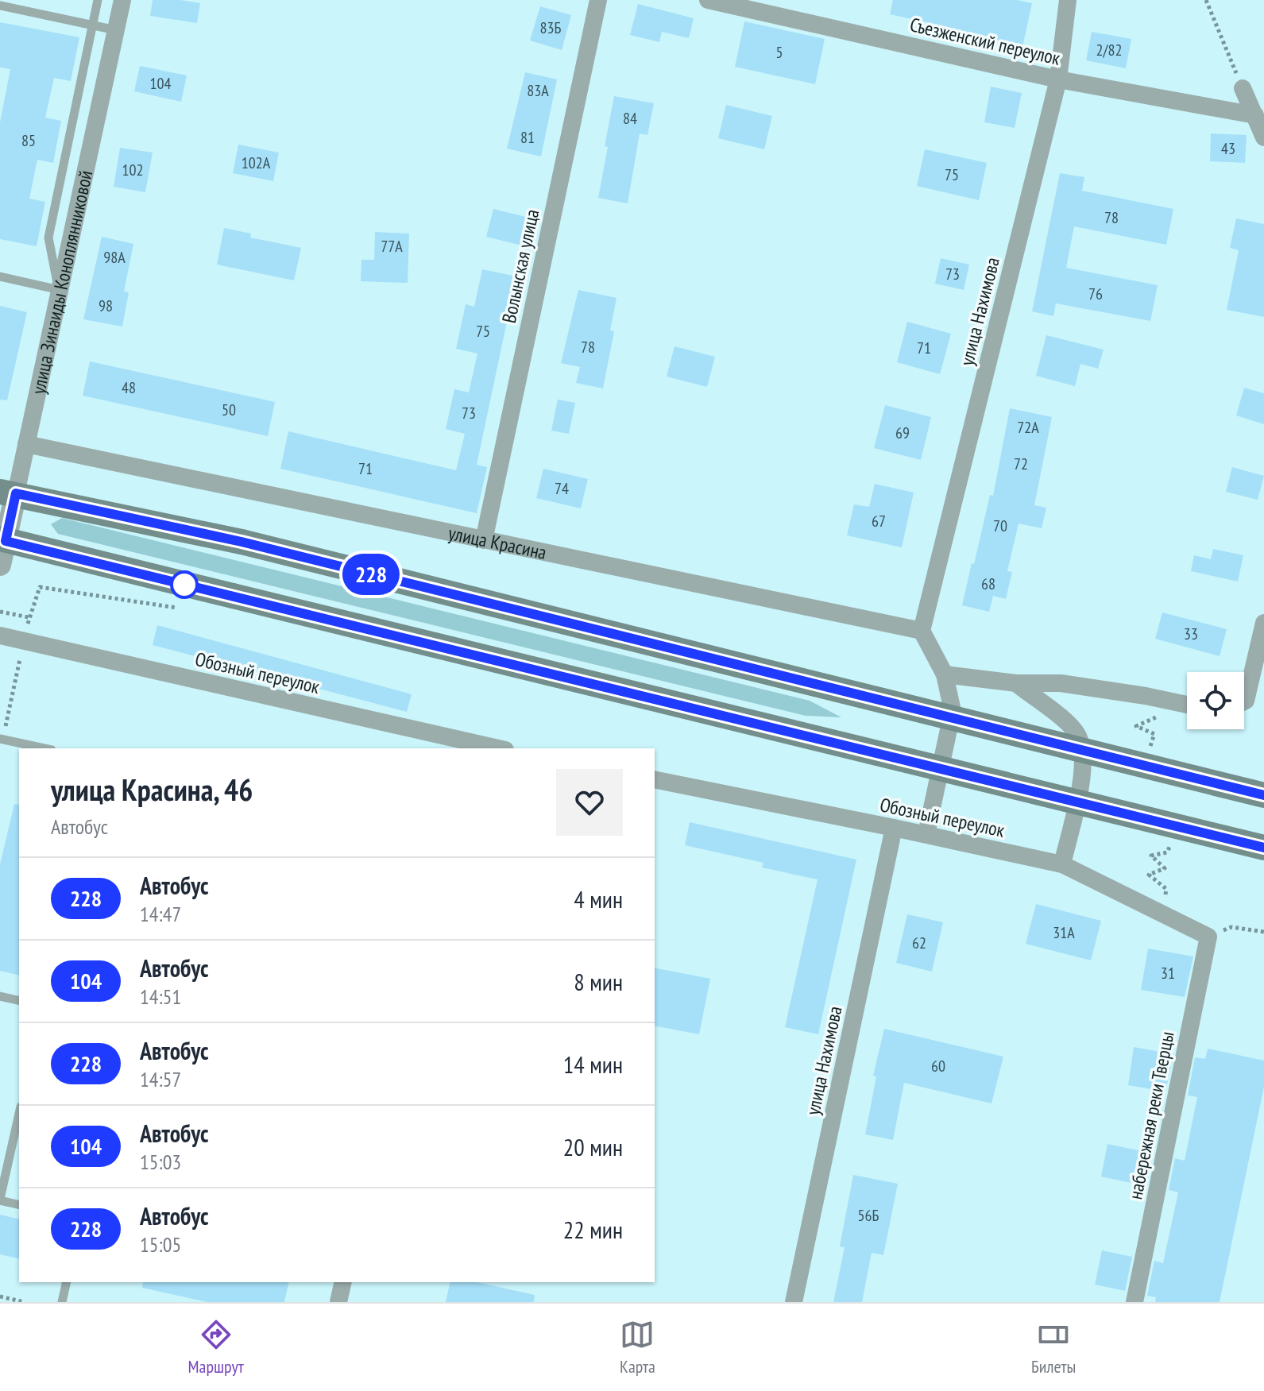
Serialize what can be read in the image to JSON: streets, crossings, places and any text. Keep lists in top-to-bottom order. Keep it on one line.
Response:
{"streets":{"street":["Съезженский переулок","Волынская улица","улица Зинаиды Коноплянниковой","улица Нахимова","улица Красина","Обозный переулок","набережная реки Тверцы"]},"crossings":[["Съезженский переулок","улица Нахимова"],["Волынская улица","улица Красина"],["улица Зинаиды Коноплянниковой","улица Красина"],["улица Нахимова","улица Красина"],["улица Нахимова","Обозный переулок"],["Обозный переулок","набережная реки Тверцы"]],"lines":["bus line 228"],"house_numbers":["83Б","2/82","5","104","83А","84","81","85","43","102А","102","75","78","77А","98А","73","76","98","75","78","71","48","50","73","72А","69","72","71","74","67","70","68","33","31А","62","31","60","56Б"],"page":{"on_map":"228","heading":["улица Красина, 46","Автобус"],"list":[{"mark":"228","name":"Автобус","note":"14:47","value":"4 мин"},{"mark":"104","name":"Автобус","note":"14:51","value":"8 мин"},{"mark":"228","name":"Автобус","note":"14:57","value":"14 мин"},{"mark":"104","name":"Автобус","note":"15:03","value":"20 мин"},{"mark":"228","name":"Автобус","note":"15:05","value":"22 мин"}],"tabs":["Маршрут","Карта","Билеты"]}}
